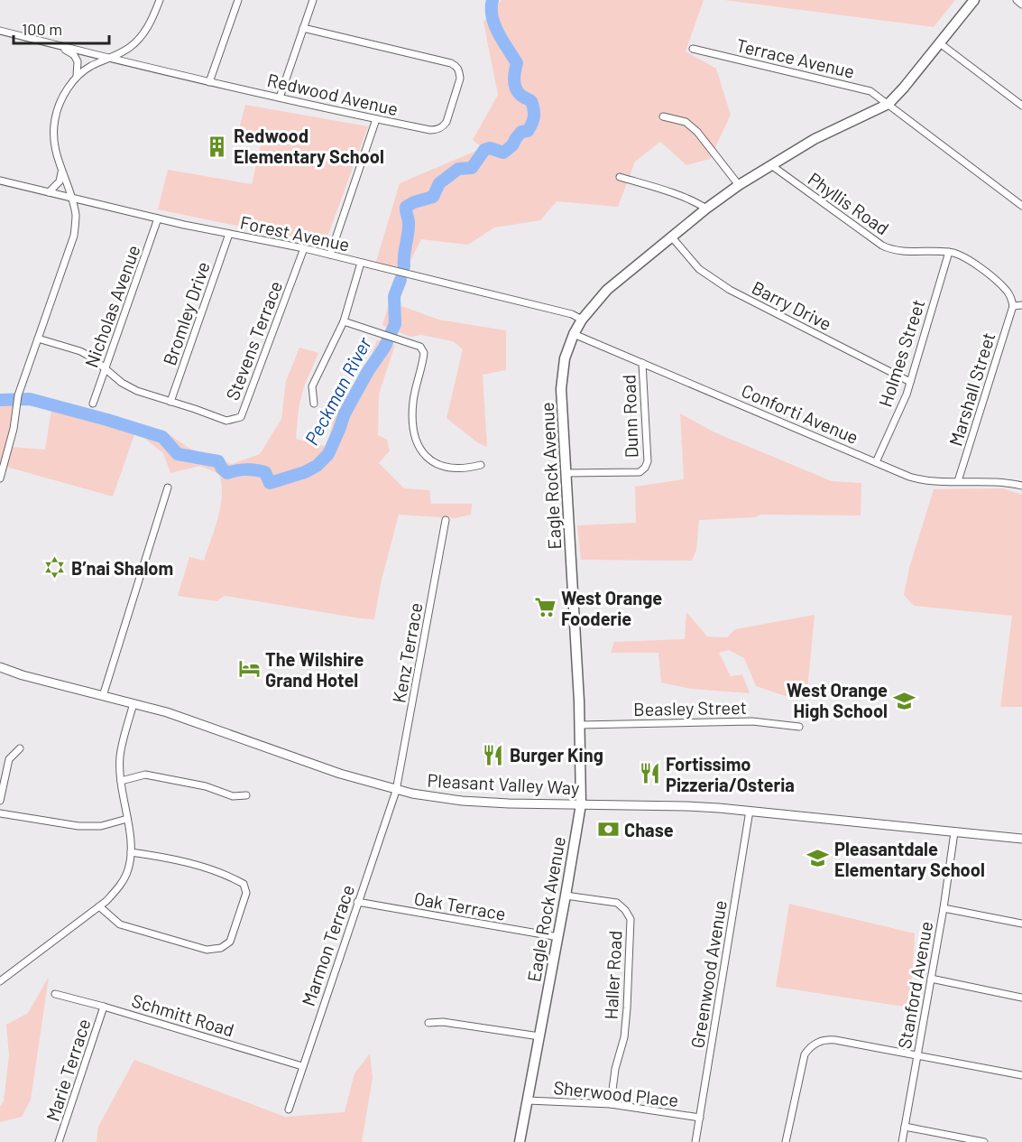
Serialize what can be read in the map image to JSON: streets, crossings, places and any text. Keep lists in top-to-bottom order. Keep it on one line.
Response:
{"streets":{"main road":["Eagle Rock Avenue","Pleasant Valley Way"],"street":["Terrace Avenue","Redwood Avenue","Phyllis Road","Forest Avenue","Barry Drive","Nicholas Avenue","Bromley Drive","Stevens Terrace","Holmes Street","Marshall Street","Conforti Avenue","Dunn Road","Kenz Terrace","Beasley Street","Oak Terrace","Marmon Terrace","Greenwood Avenue","Haller Road","Stanford Avenue","Schmitt Road","Marie Terrace","Sherwood Place"]},"crossings":[["Terrace Avenue","Eagle Rock Avenue"],["Phyllis Road","Holmes Street"],["Phyllis Road","Marshall Street"],["Phyllis Road","Eagle Rock Avenue"],["Forest Avenue","Nicholas Avenue"],["Forest Avenue","Bromley Drive"],["Forest Avenue","Stevens Terrace"],["Forest Avenue","Eagle Rock Avenue"],["Barry Drive","Holmes Street"],["Barry Drive","Eagle Rock Avenue"],["Nicholas Avenue","Stevens Terrace"],["Bromley Drive","Stevens Terrace"],["Holmes Street","Conforti Avenue"],["Marshall Street","Conforti Avenue"],["Conforti Avenue","Dunn Road"],["Conforti Avenue","Eagle Rock Avenue"],["Dunn Road","Eagle Rock Avenue"],["Eagle Rock Avenue","Beasley Street"],["Eagle Rock Avenue","Pleasant Valley Way"],["Eagle Rock Avenue","Oak Terrace"],["Eagle Rock Avenue","Haller Road"],["Eagle Rock Avenue","Sherwood Place"],["Kenz Terrace","Pleasant Valley Way"],["Kenz Terrace","Marmon Terrace"],["Pleasant Valley Way","Marmon Terrace"],["Pleasant Valley Way","Greenwood Avenue"],["Pleasant Valley Way","Stanford Avenue"],["Oak Terrace","Marmon Terrace"],["Marmon Terrace","Schmitt Road"],["Greenwood Avenue","Sherwood Place"],["Haller Road","Sherwood Place"],["Schmitt Road","Marie Terrace"]],"water":["Peckman River"],"places":{"building":["Redwood Elementary School"],"synagogue":["B’nai Shalom"],"supermarket":["West Orange Fooderie"],"hotel":["The Wilshire Grand Hotel"],"school or university":["West Orange High School","Pleasantdale Elementary School"],"restaurant":["Burger King","Fortissimo Pizzeria/Osteria"],"bank":["Chase"]},"scale_bar":"100 m"}
